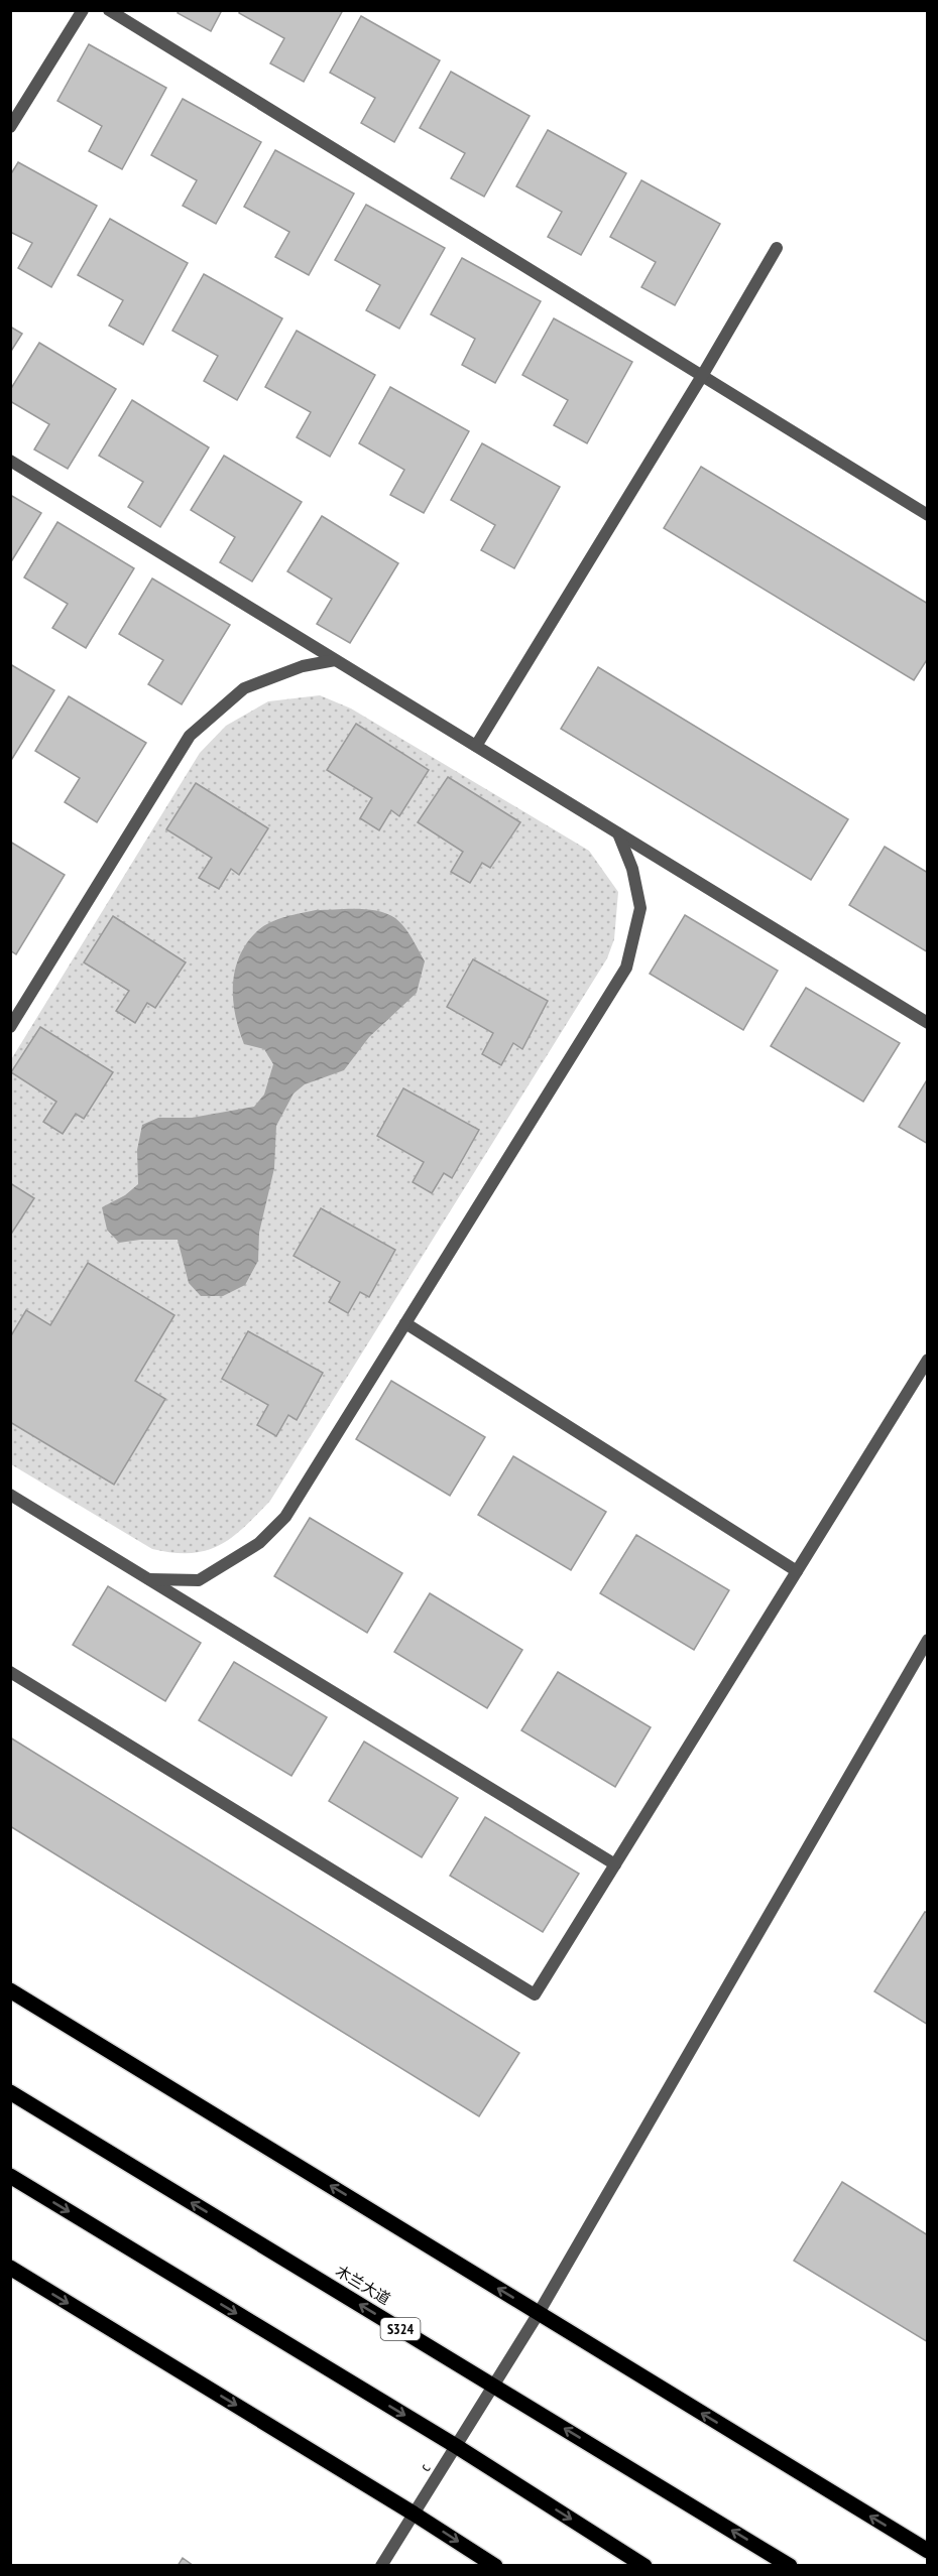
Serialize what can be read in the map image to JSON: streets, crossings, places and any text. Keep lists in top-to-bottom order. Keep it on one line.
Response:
{"streets":{"main road":["木兰大道","S324"],"street":["c"]},"crossings":[["木兰大道","c"]]}
